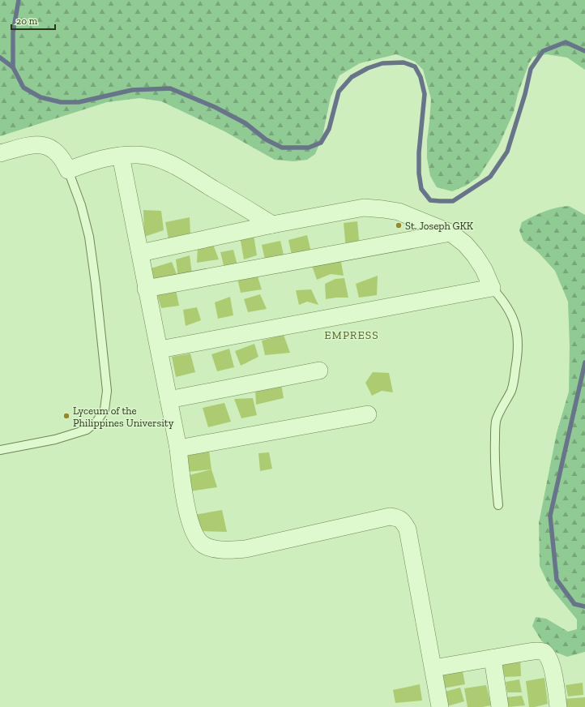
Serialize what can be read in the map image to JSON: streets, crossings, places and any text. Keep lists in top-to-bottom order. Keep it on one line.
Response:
{"districts":["EMPRESS"],"places":["St. Joseph GKK","Lyceum of the Philippines University"],"scale_bar":"20 m"}
